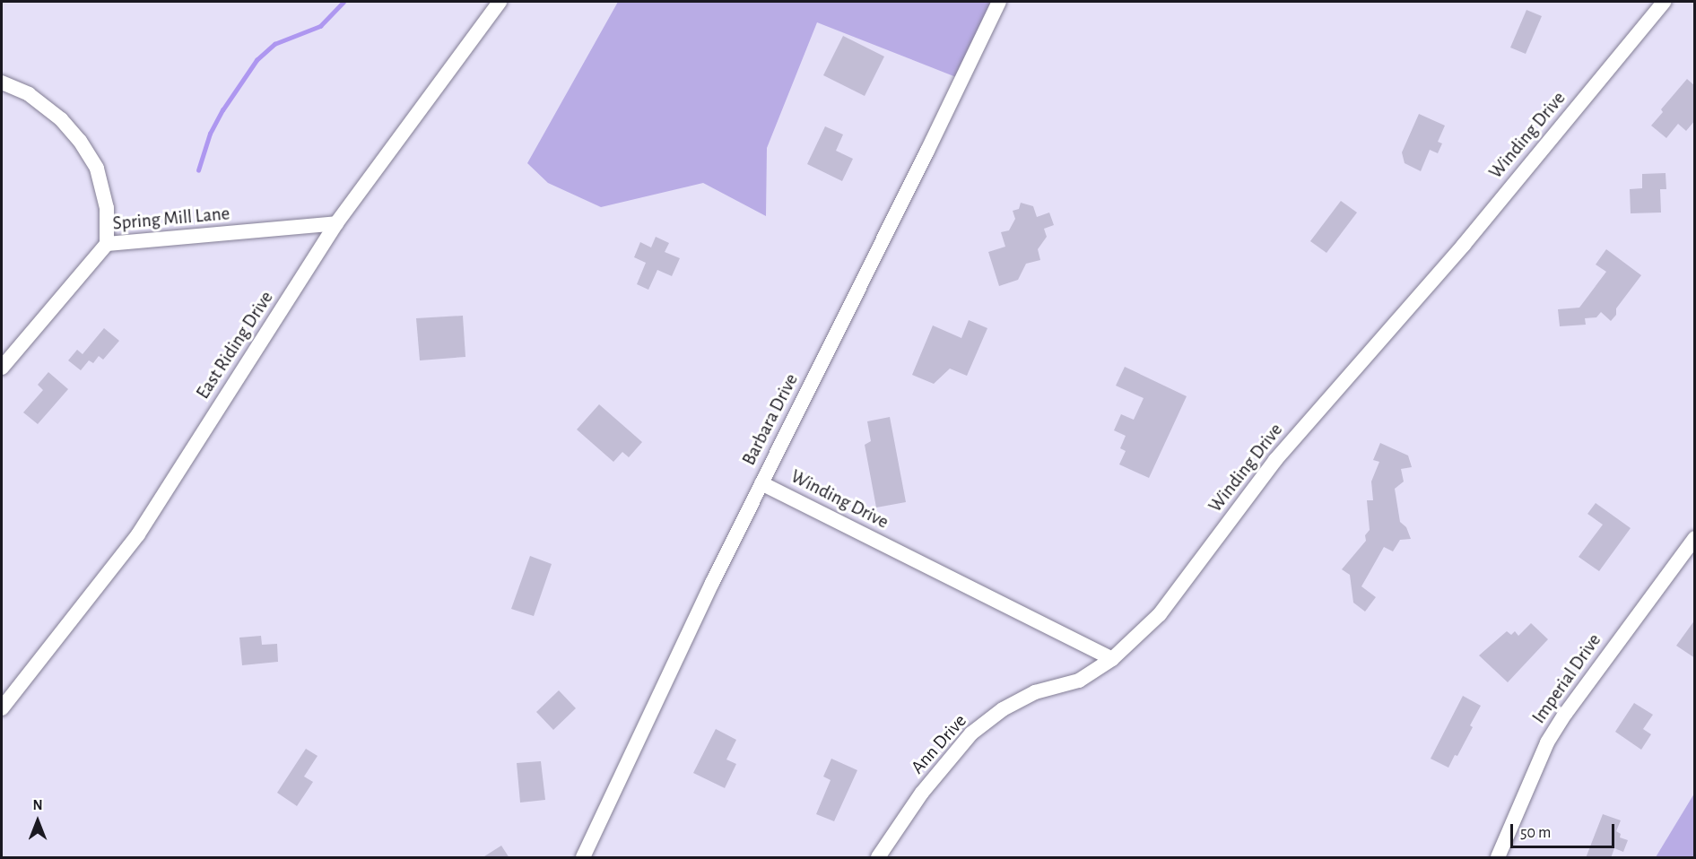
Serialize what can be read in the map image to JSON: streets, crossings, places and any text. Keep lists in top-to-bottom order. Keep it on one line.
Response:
{"streets":{"street":["Winding Drive","Spring Mill Lane","East Riding Drive","Barbara Drive","Imperial Drive","Ann Drive"]},"crossings":[["Winding Drive","Barbara Drive"],["Winding Drive","Ann Drive"],["Spring Mill Lane","East Riding Drive"]],"scale_bar":"50 m","north":"top"}
